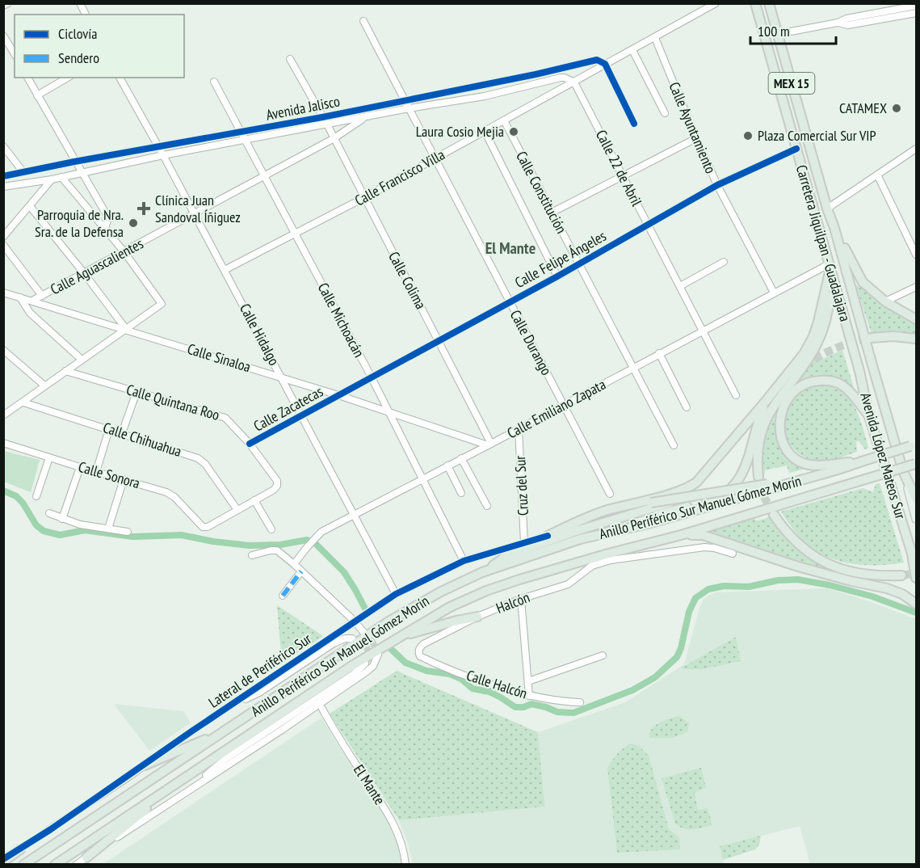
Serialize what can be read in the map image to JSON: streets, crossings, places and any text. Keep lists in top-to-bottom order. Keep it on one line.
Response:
{"streets":{"highway":["MEX 15","Carretera Jiquilpan - Guadalajara","Avenida López Mateos Sur","Anillo Periférico Sur Manuel Gómez Morín"],"street":["Avenida Jalisco","Calle Ayuntamiento","Calle 22 de Abril","Calle Francisco Villa","Calle Constitución","Calle Felipe Ángeles","Calle Aguascalientes","Calle Colima","Calle Michoacán","Calle Hidalgo","Calle Durango","Calle Sinaloa","Calle Quintana Roo","Calle Zacatecas","Calle Emiliano Zapata","Calle Chihuahua","Calle Sonora","Cruz del Sur","Halcón","Lateral de Periférico Sur","Calle Halcón","El Mante"]},"crossings":[["Avenida Jalisco","Calle Ayuntamiento"],["Avenida Jalisco","Calle 22 de Abril"],["Avenida Jalisco","Calle Francisco Villa"],["Avenida Jalisco","Calle Aguascalientes"],["Avenida Jalisco","Calle Colima"],["Avenida Jalisco","Calle Michoacán"],["Avenida Jalisco","Calle Hidalgo"],["Avenida Jalisco","Calle Durango"],["Calle Ayuntamiento","Calle Felipe Ángeles"],["Calle Ayuntamiento","Calle Emiliano Zapata"],["Calle 22 de Abril","Calle Francisco Villa"],["Calle 22 de Abril","Calle Felipe Ángeles"],["Calle 22 de Abril","Calle Emiliano Zapata"],["Calle Francisco Villa","Calle Constitución"],["Calle Francisco Villa","Calle Colima"],["Calle Francisco Villa","Calle Michoacán"],["Calle Francisco Villa","Calle Hidalgo"],["Calle Francisco Villa","Calle Durango"],["Calle Constitución","Calle Felipe Ángeles"],["Calle Constitución","Calle Emiliano Zapata"],["Carretera Jiquilpan - Guadalajara","Calle Felipe Ángeles"],["Carretera Jiquilpan - Guadalajara","Calle Emiliano Zapata"],["Carretera Jiquilpan - Guadalajara","Avenida López Mateos Sur"],["Calle Felipe Ángeles","Calle Colima"],["Calle Felipe Ángeles","Calle Michoacán"],["Calle Felipe Ángeles","Calle Durango"],["Calle Felipe Ángeles","Calle Sinaloa"],["Calle Felipe Ángeles","Calle Zacatecas"],["Calle Aguascalientes","Calle Colima"],["Calle Aguascalientes","Calle Michoacán"],["Calle Aguascalientes","Calle Hidalgo"],["Calle Aguascalientes","Calle Sinaloa"],["Calle Colima","Calle Sinaloa"],["Calle Colima","Calle Emiliano Zapata"],["Calle Michoacán","Calle Sinaloa"],["Calle Michoacán","Calle Emiliano Zapata"],["Calle Michoacán","Lateral de Periférico Sur"],["Calle Hidalgo","Calle Sinaloa"],["Calle Hidalgo","Calle Zacatecas"],["Calle Hidalgo","Calle Emiliano Zapata"],["Calle Hidalgo","Lateral de Periférico Sur"],["Calle Durango","Calle Emiliano Zapata"],["Calle Sinaloa","Calle Zacatecas"],["Calle Sinaloa","Calle Emiliano Zapata"],["Calle Quintana Roo","Calle Zacatecas"],["Calle Emiliano Zapata","Cruz del Sur"],["Calle Chihuahua","Calle Sonora"],["Cruz del Sur","Lateral de Periférico Sur"],["Halcón","Calle Halcón"]],"districts":["El Mante"],"places":{"other":["CATAMEX","Laura Cosio Mejia","Plaza Comercial Sur VIP","Parroquia de Nra. Sra. de la Defensa"],"health":["Clínica Juan Sandoval Íñiguez"]},"legend":["Ciclovía","Sendero"],"scale_bar":"100 m"}
